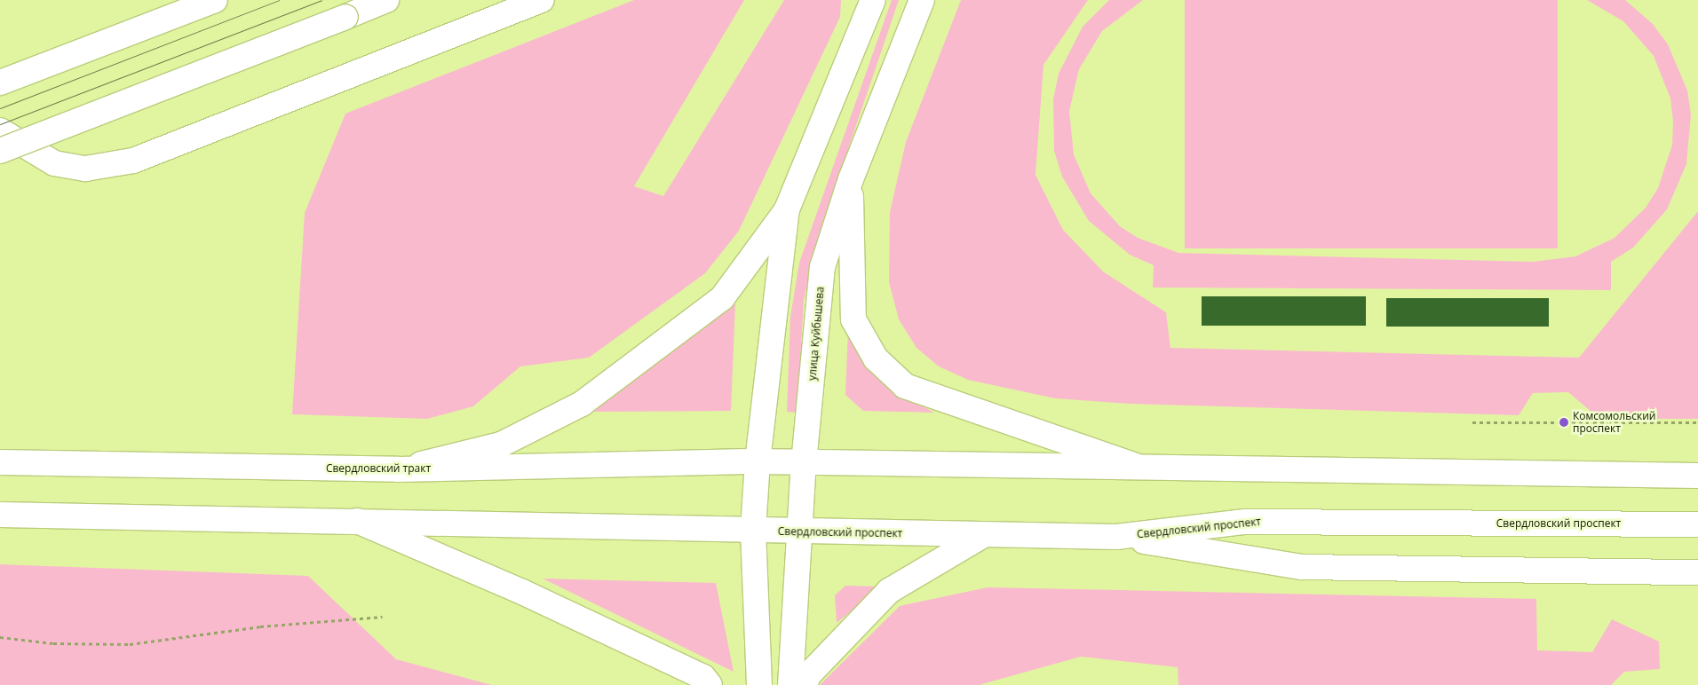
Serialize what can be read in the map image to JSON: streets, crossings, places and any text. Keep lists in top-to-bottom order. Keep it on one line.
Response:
{"streets":{"main road":["улица Куйбышева","Свердловский тракт","Свердловский проспект"]},"crossings":[["улица Куйбышева","Свердловский проспект"]],"places":["Комсомольский проспект"]}
